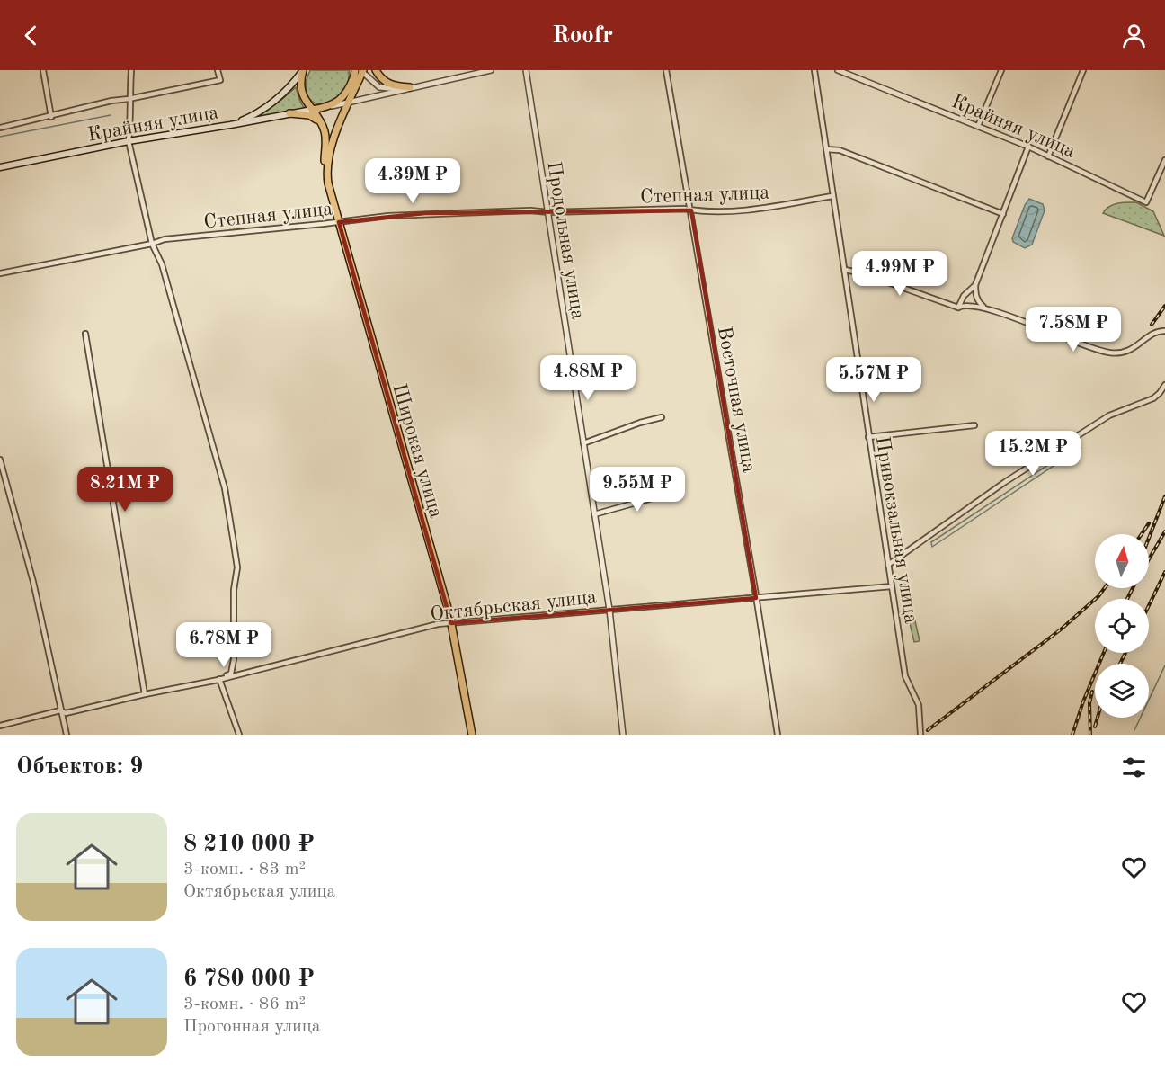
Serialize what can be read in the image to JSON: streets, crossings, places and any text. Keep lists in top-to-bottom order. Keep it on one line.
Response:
{"streets":{"main road":["Крайняя улица","Широкая улица"],"street":["Степная улица","Продольная улица","Восточная улица","Привокзальная улица","Октябрьская улица"]},"crossings":[["Степная улица","Продольная улица"],["Степная улица","Восточная улица"],["Степная улица","Широкая улица"],["Степная улица","Привокзальная улица"],["Продольная улица","Октябрьская улица"],["Восточная улица","Октябрьская улица"],["Широкая улица","Октябрьская улица"],["Привокзальная улица","Октябрьская улица"]],"north":"top","page":{"header":"Roofr","price":["4.39M ₽","4.99M ₽","7.58M ₽","4.88M ₽","5.57M ₽","15.2M ₽","8.21M ₽","9.55M ₽","6.78M ₽"],"heading":"Объектов: 9","list":[{"name":"8 210 000 ₽","note":"3-комн. · 83 m² · Октябрьская улица"},{"name":"6 780 000 ₽","note":"3-комн. · 86 m² · Прогонная улица"}]}}
